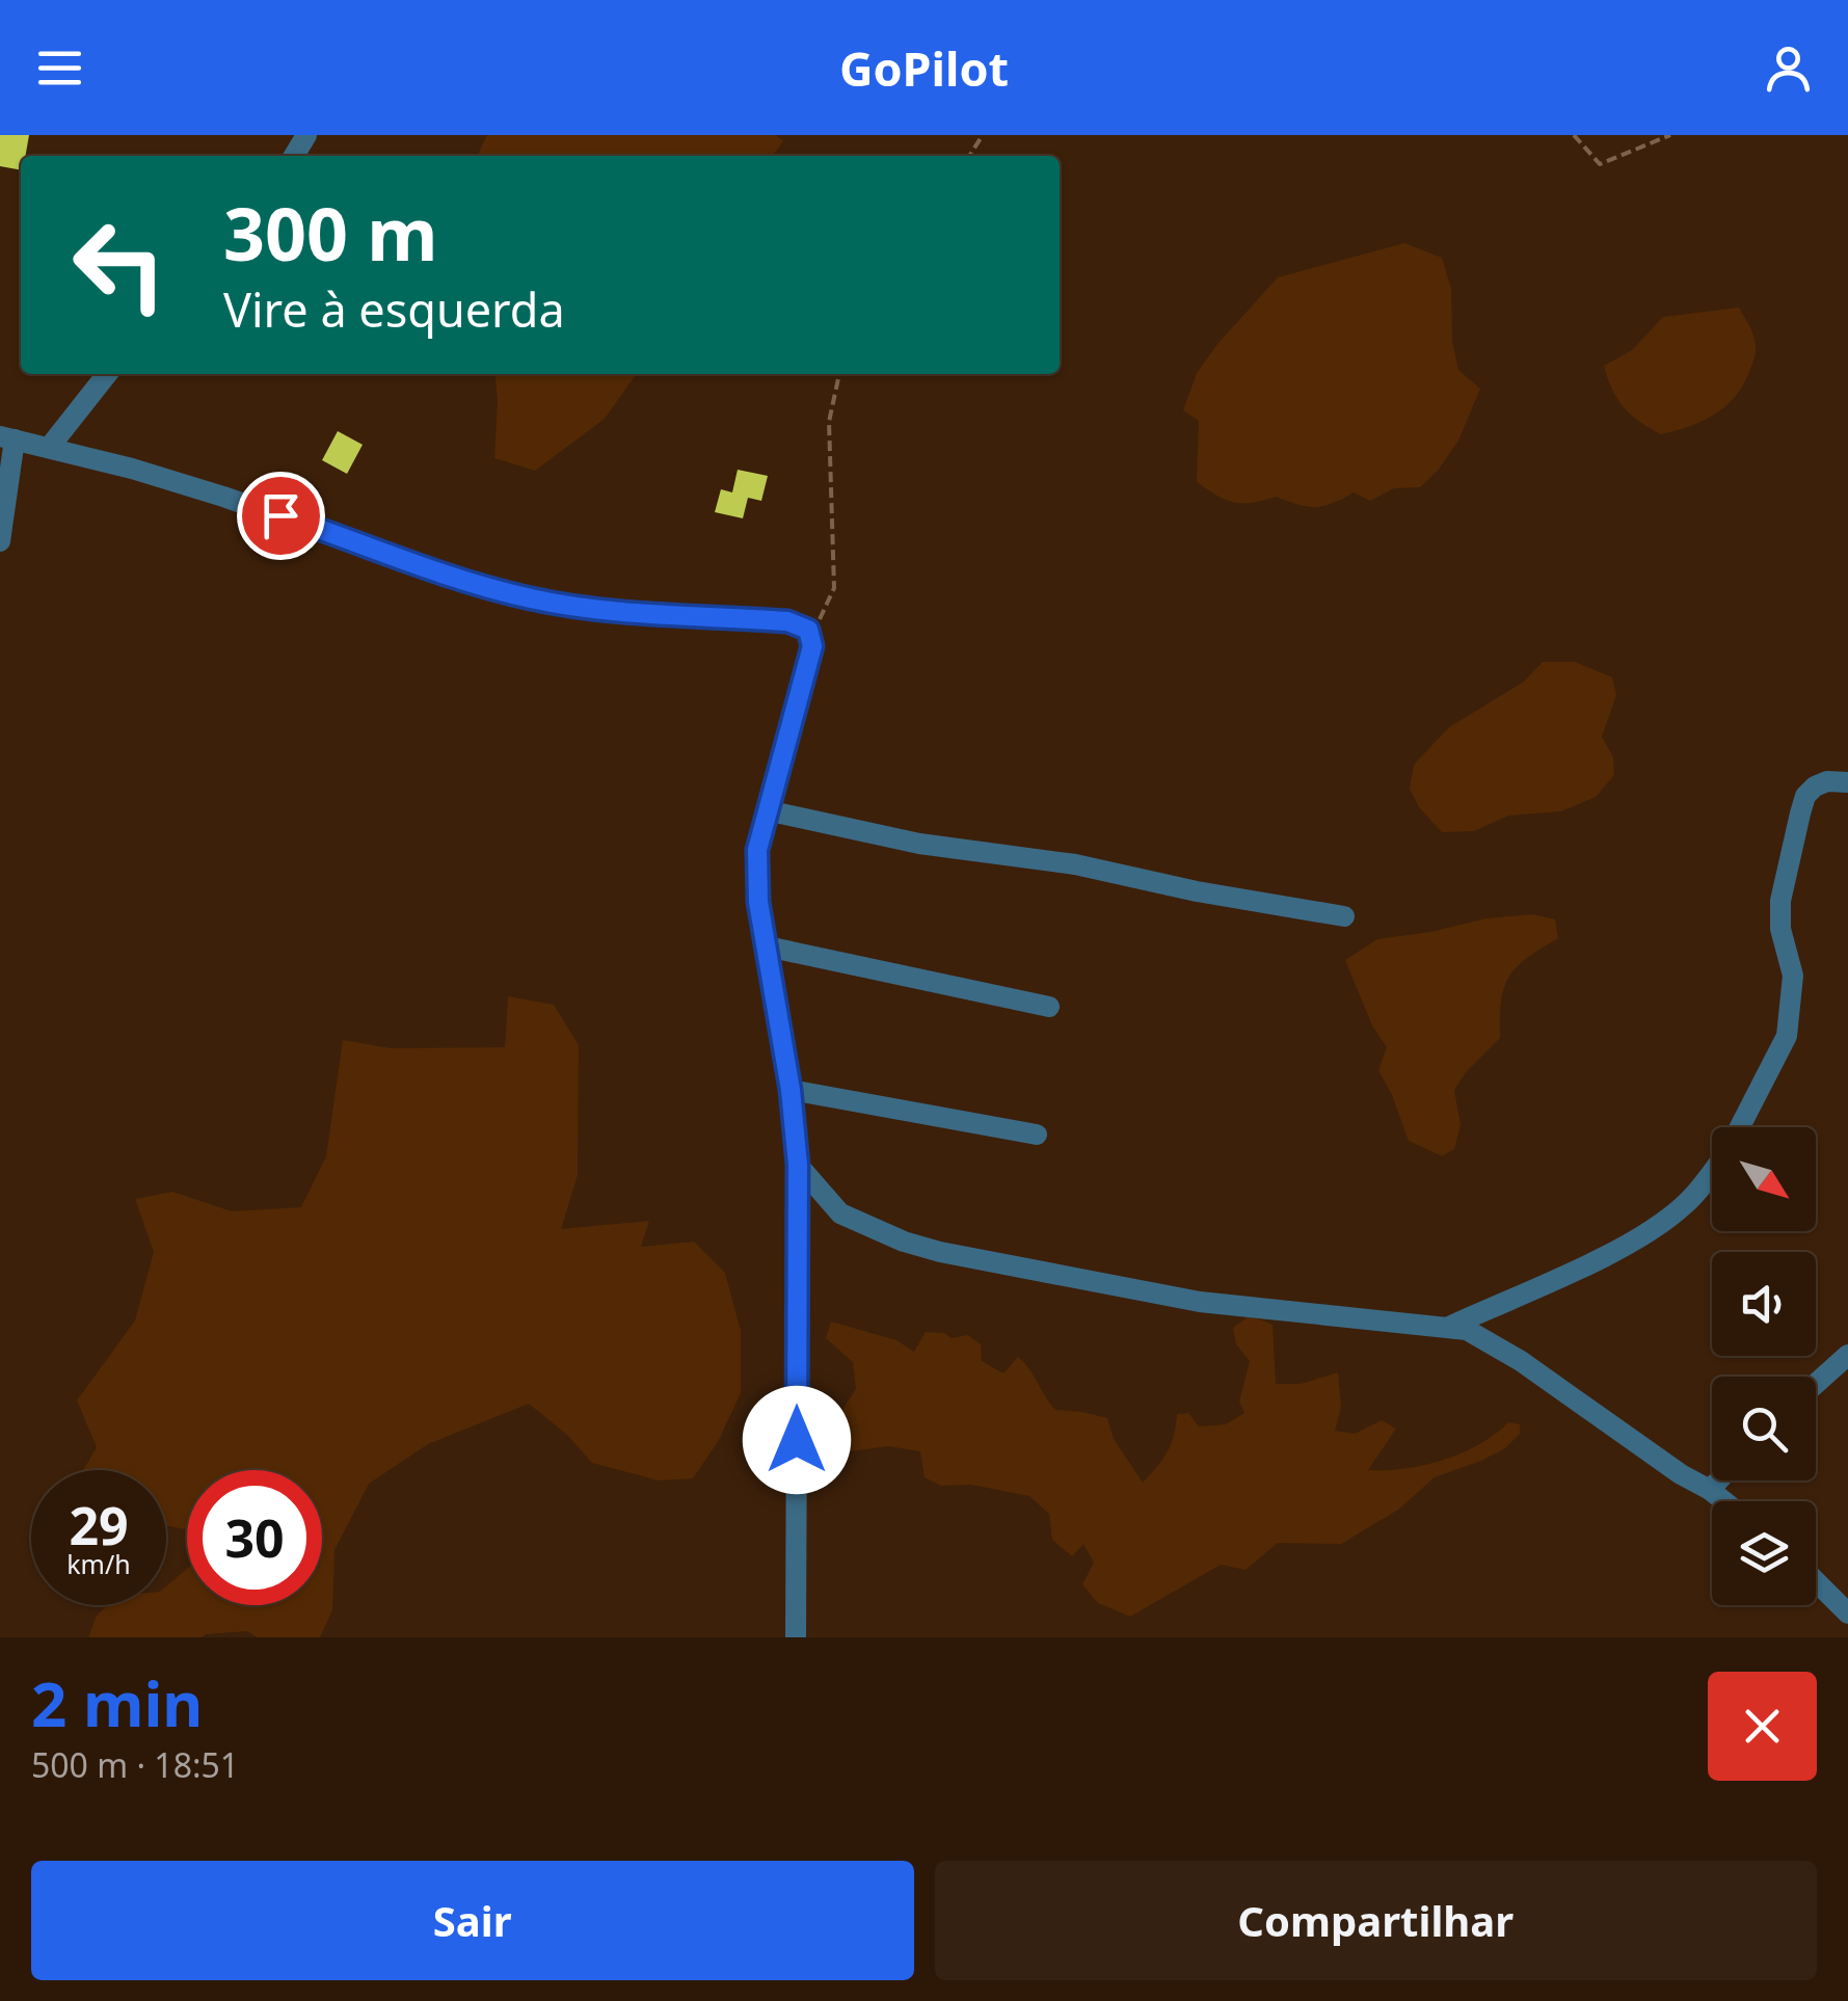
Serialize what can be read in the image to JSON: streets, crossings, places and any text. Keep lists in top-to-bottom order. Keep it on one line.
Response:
{"north":"bottom right","page":{"header":"GoPilot","turn":["300 m","Vire à esquerda"],"speed":"29 km/h","limit":"30","heading":["2 min","500 m · 18:51"],"buttons":["Sair","Compartilhar"]}}
